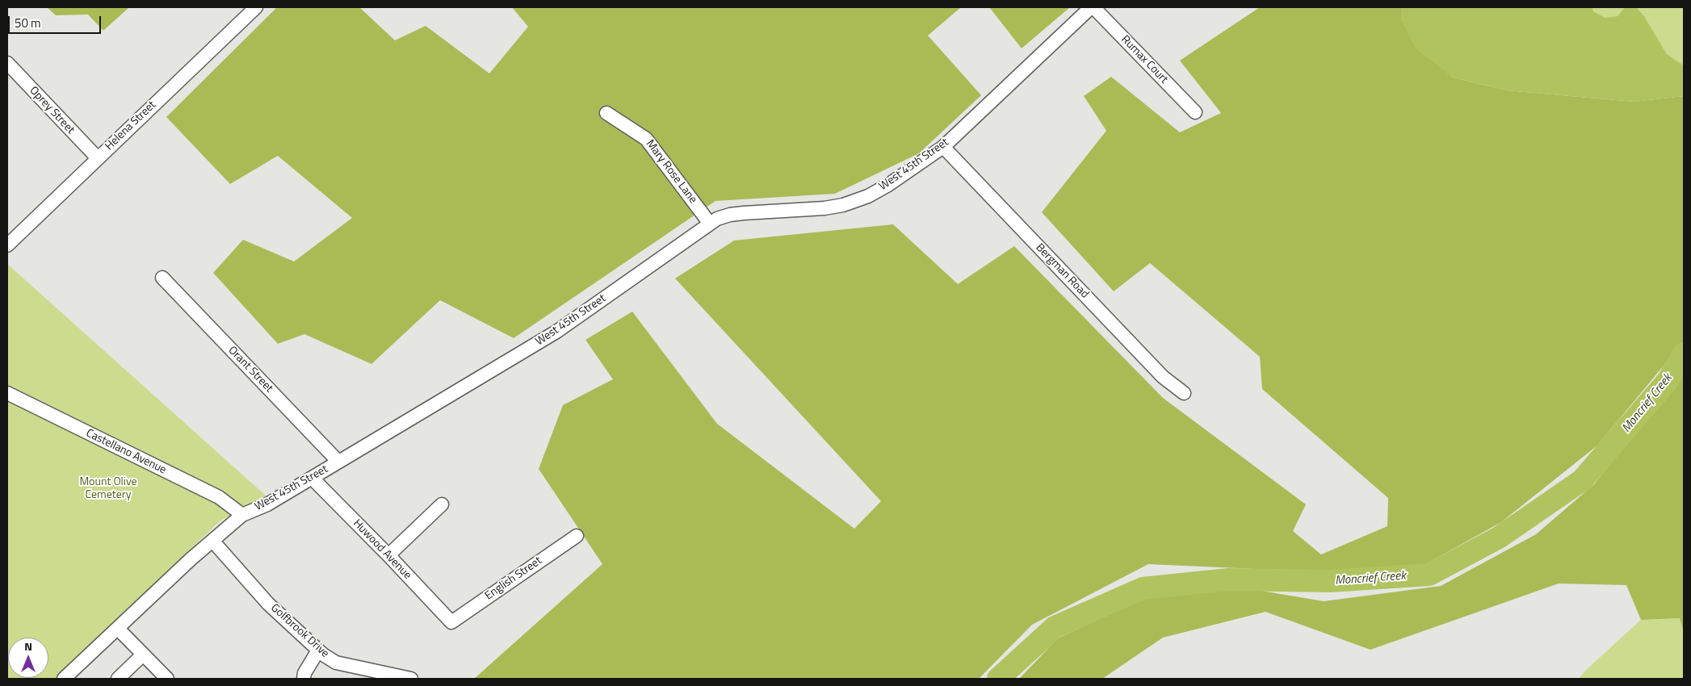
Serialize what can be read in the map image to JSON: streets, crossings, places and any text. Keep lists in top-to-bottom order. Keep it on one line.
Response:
{"streets":{"street":["Rumax Court","Oprey Street","Helena Street","West 45th Street","Mary Rose Lane","Bergman Road","Orant Street","Castellano Avenue","Huwood Avenue","English Street","Golfbrook Drive"]},"crossings":[["Rumax Court","West 45th Street"],["Oprey Street","Helena Street"],["West 45th Street","Mary Rose Lane"],["West 45th Street","Bergman Road"],["West 45th Street","Orant Street"],["West 45th Street","Castellano Avenue"],["West 45th Street","Huwood Avenue"],["West 45th Street","Golfbrook Drive"],["Huwood Avenue","English Street"]],"water":["Moncrief Creek"],"parks":["Mount Olive Cemetery"],"scale_bar":"50 m","north":"top"}
